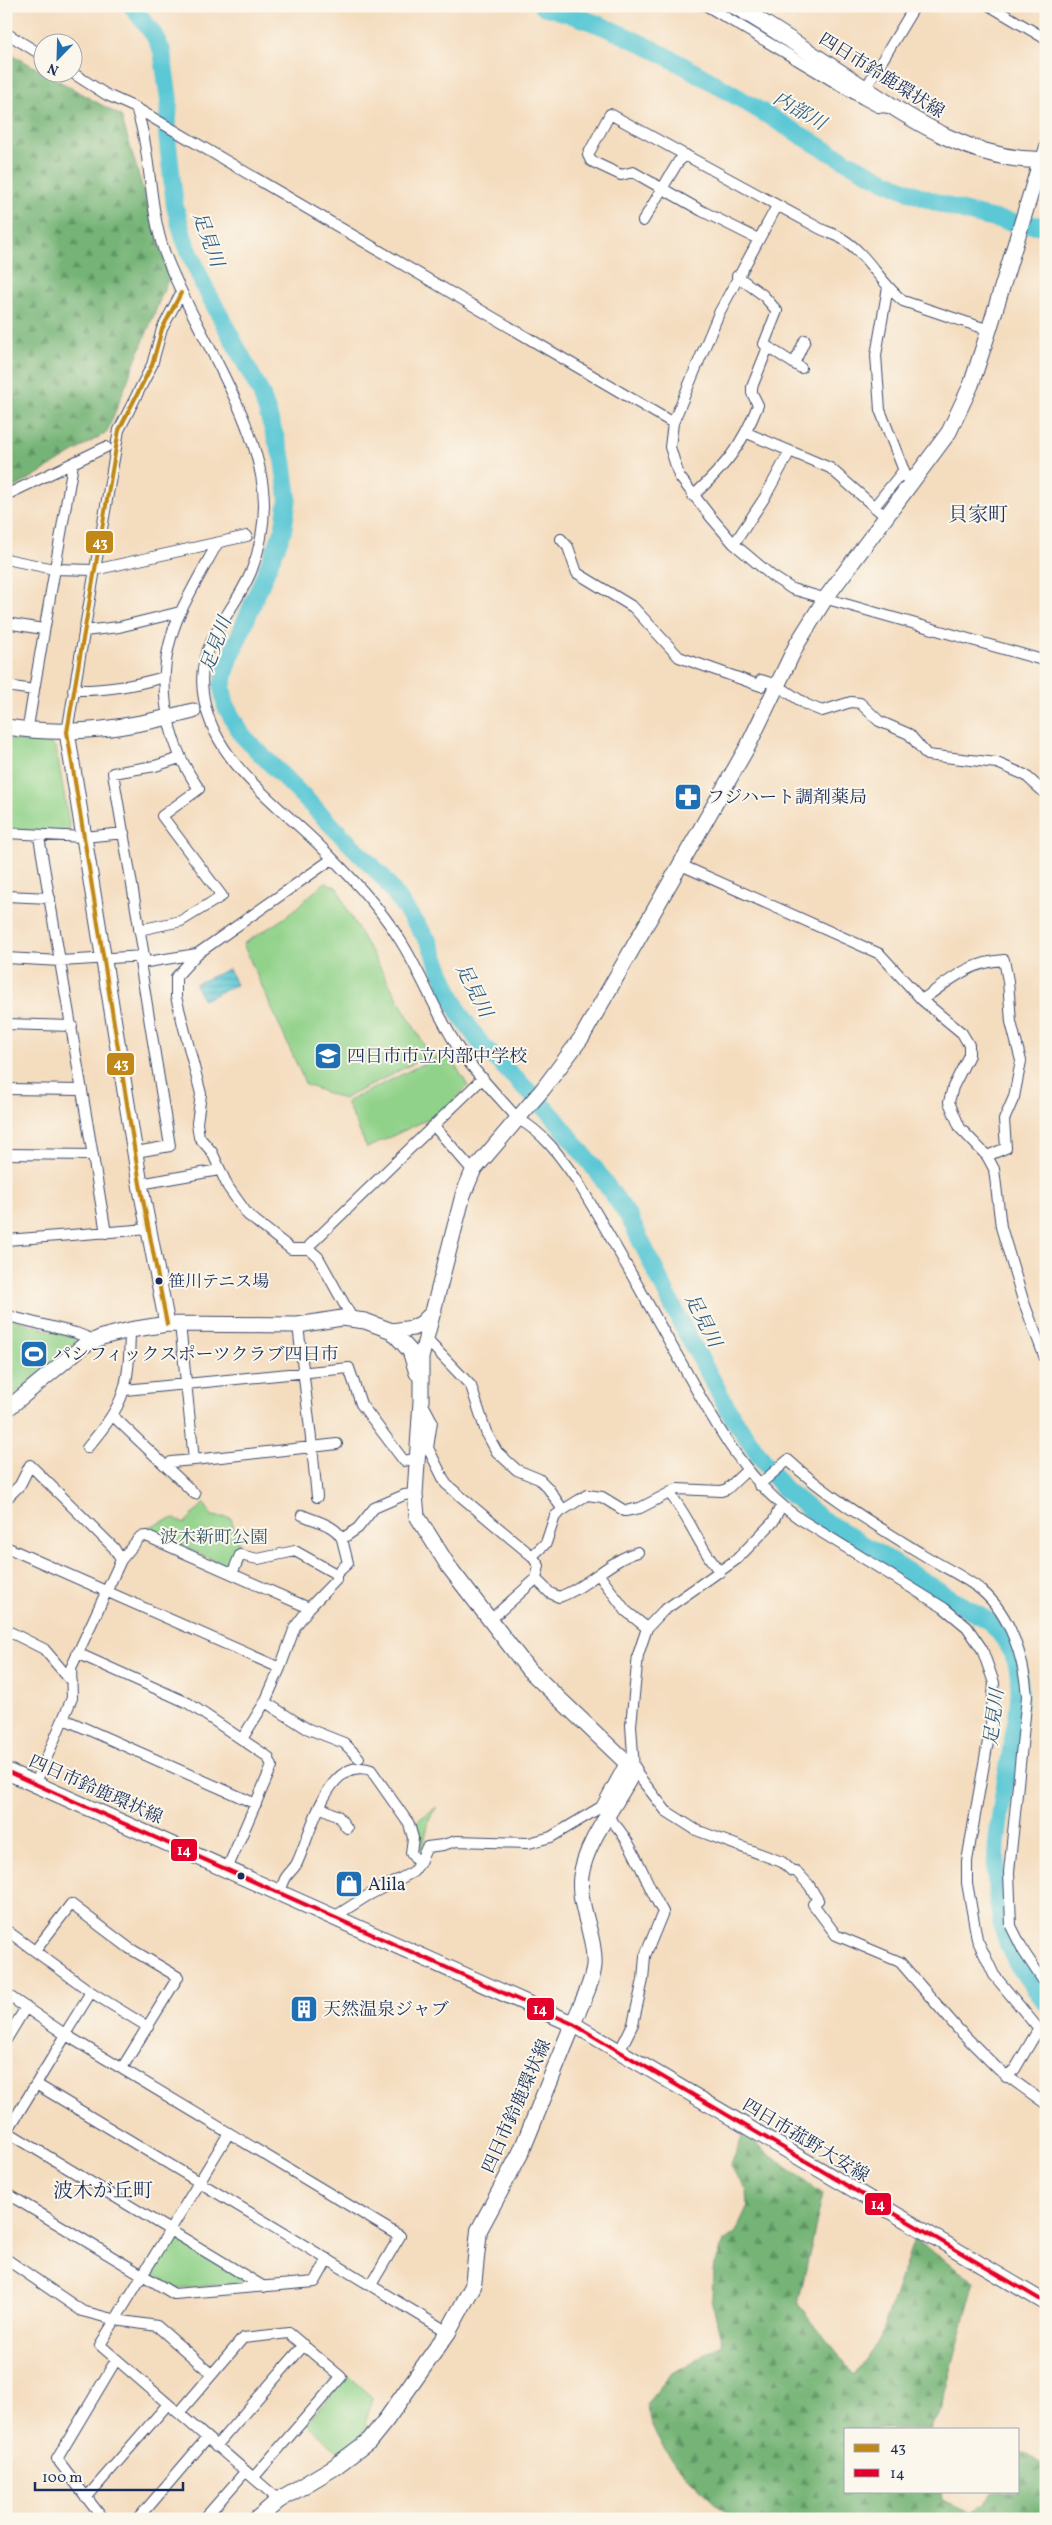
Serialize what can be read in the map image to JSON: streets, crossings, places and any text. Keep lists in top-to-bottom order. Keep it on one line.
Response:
{"streets":{"main road":["四日市鈴鹿環状線"],"street":["四日市菰野大安線"]},"crossings":[["四日市鈴鹿環状線","四日市菰野大安線"]],"districts":["貝家町","波木が丘町"],"water":["内部川","足見川"],"parks":["波木新町公園"],"places":{"pharmacy":["フジハート調剤薬局"],"school or university":["四日市市立内部中学校"],"other":["笹川テニス場"],"sports":["パシフィックスポーツクラブ四日市"],"shop":["Alila"],"building":["天然温泉ジャブ"]},"lines":["transit line 43","transit line 14"],"legend":["43","14"],"scale_bar":"100 m","north":"bottom left"}
